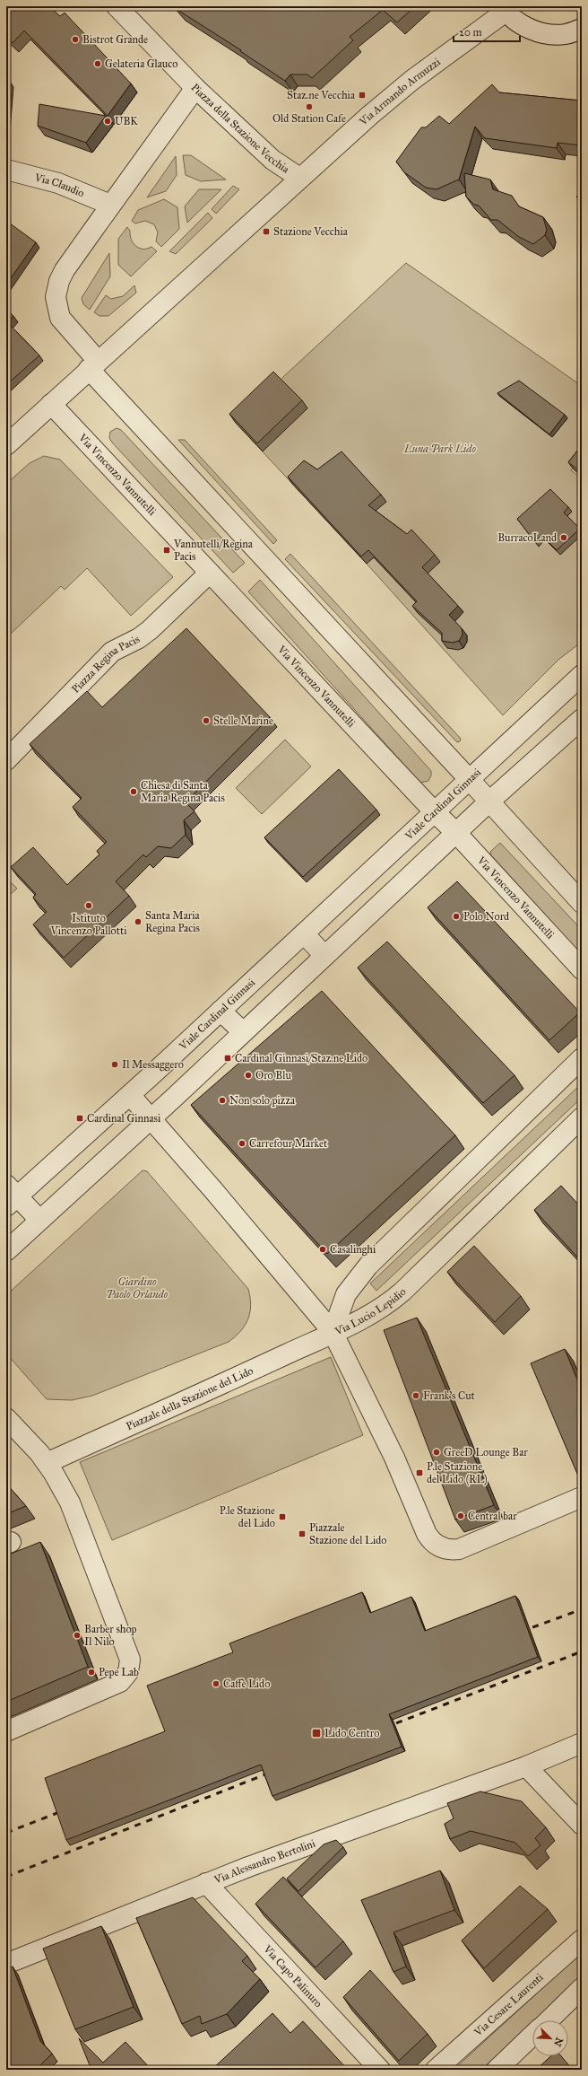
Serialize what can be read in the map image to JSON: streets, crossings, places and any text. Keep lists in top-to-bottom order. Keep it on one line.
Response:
{"streets":{"street":["Via Armando Armuzzi","Piazza della Stazione Vecchia","Via Claudio","Via Vincenzo Vannutelli","Piazza Regina Pacis","Viale Cardinal Ginnasi","Via Lucio Lepidio","Piazzale della Stazione del Lido","Via Alessandro Bertolini","Via Capo Palinuro","Via Cesare Laurenti"]},"crossings":[["Via Armando Armuzzi","Piazza della Stazione Vecchia"],["Piazza della Stazione Vecchia","Via Claudio"],["Via Vincenzo Vannutelli","Piazza Regina Pacis"],["Via Vincenzo Vannutelli","Viale Cardinal Ginnasi"],["Via Lucio Lepidio","Piazzale della Stazione del Lido"],["Via Alessandro Bertolini","Via Capo Palinuro"]],"parks":["Luna Park Lido","Giardino Paolo Orlando"],"places":{"other":["Bistrot Grande","Gelateria Glauco","Old Station Cafe","UBK","BurracoLand","Stelle Marine","Chiesa di Santa Maria Regina Pacis","Istituto Vincenzo Pallotti","Polo Nord","Santa Maria Regina Pacis","Il Messaggero","Oro Blu","Non solo pizza","Carrefour Market","Casalinghi","Frank's Cut","GreeD Lounge Bar","Central bar","Barber shop Il Nilo","Pepe Lab","Caffè Lido"],"transit":["Staz.ne Vecchia","Stazione Vecchia","Vannutelli/Regina Pacis","Cardinal Ginnasi/Staz.ne Lido","Cardinal Ginnasi","P.le Stazione del Lido (RL)","P.le Stazione del Lido","Piazzale Stazione del Lido","Lido Centro"]},"scale_bar":"20 m","north":"bottom right"}
